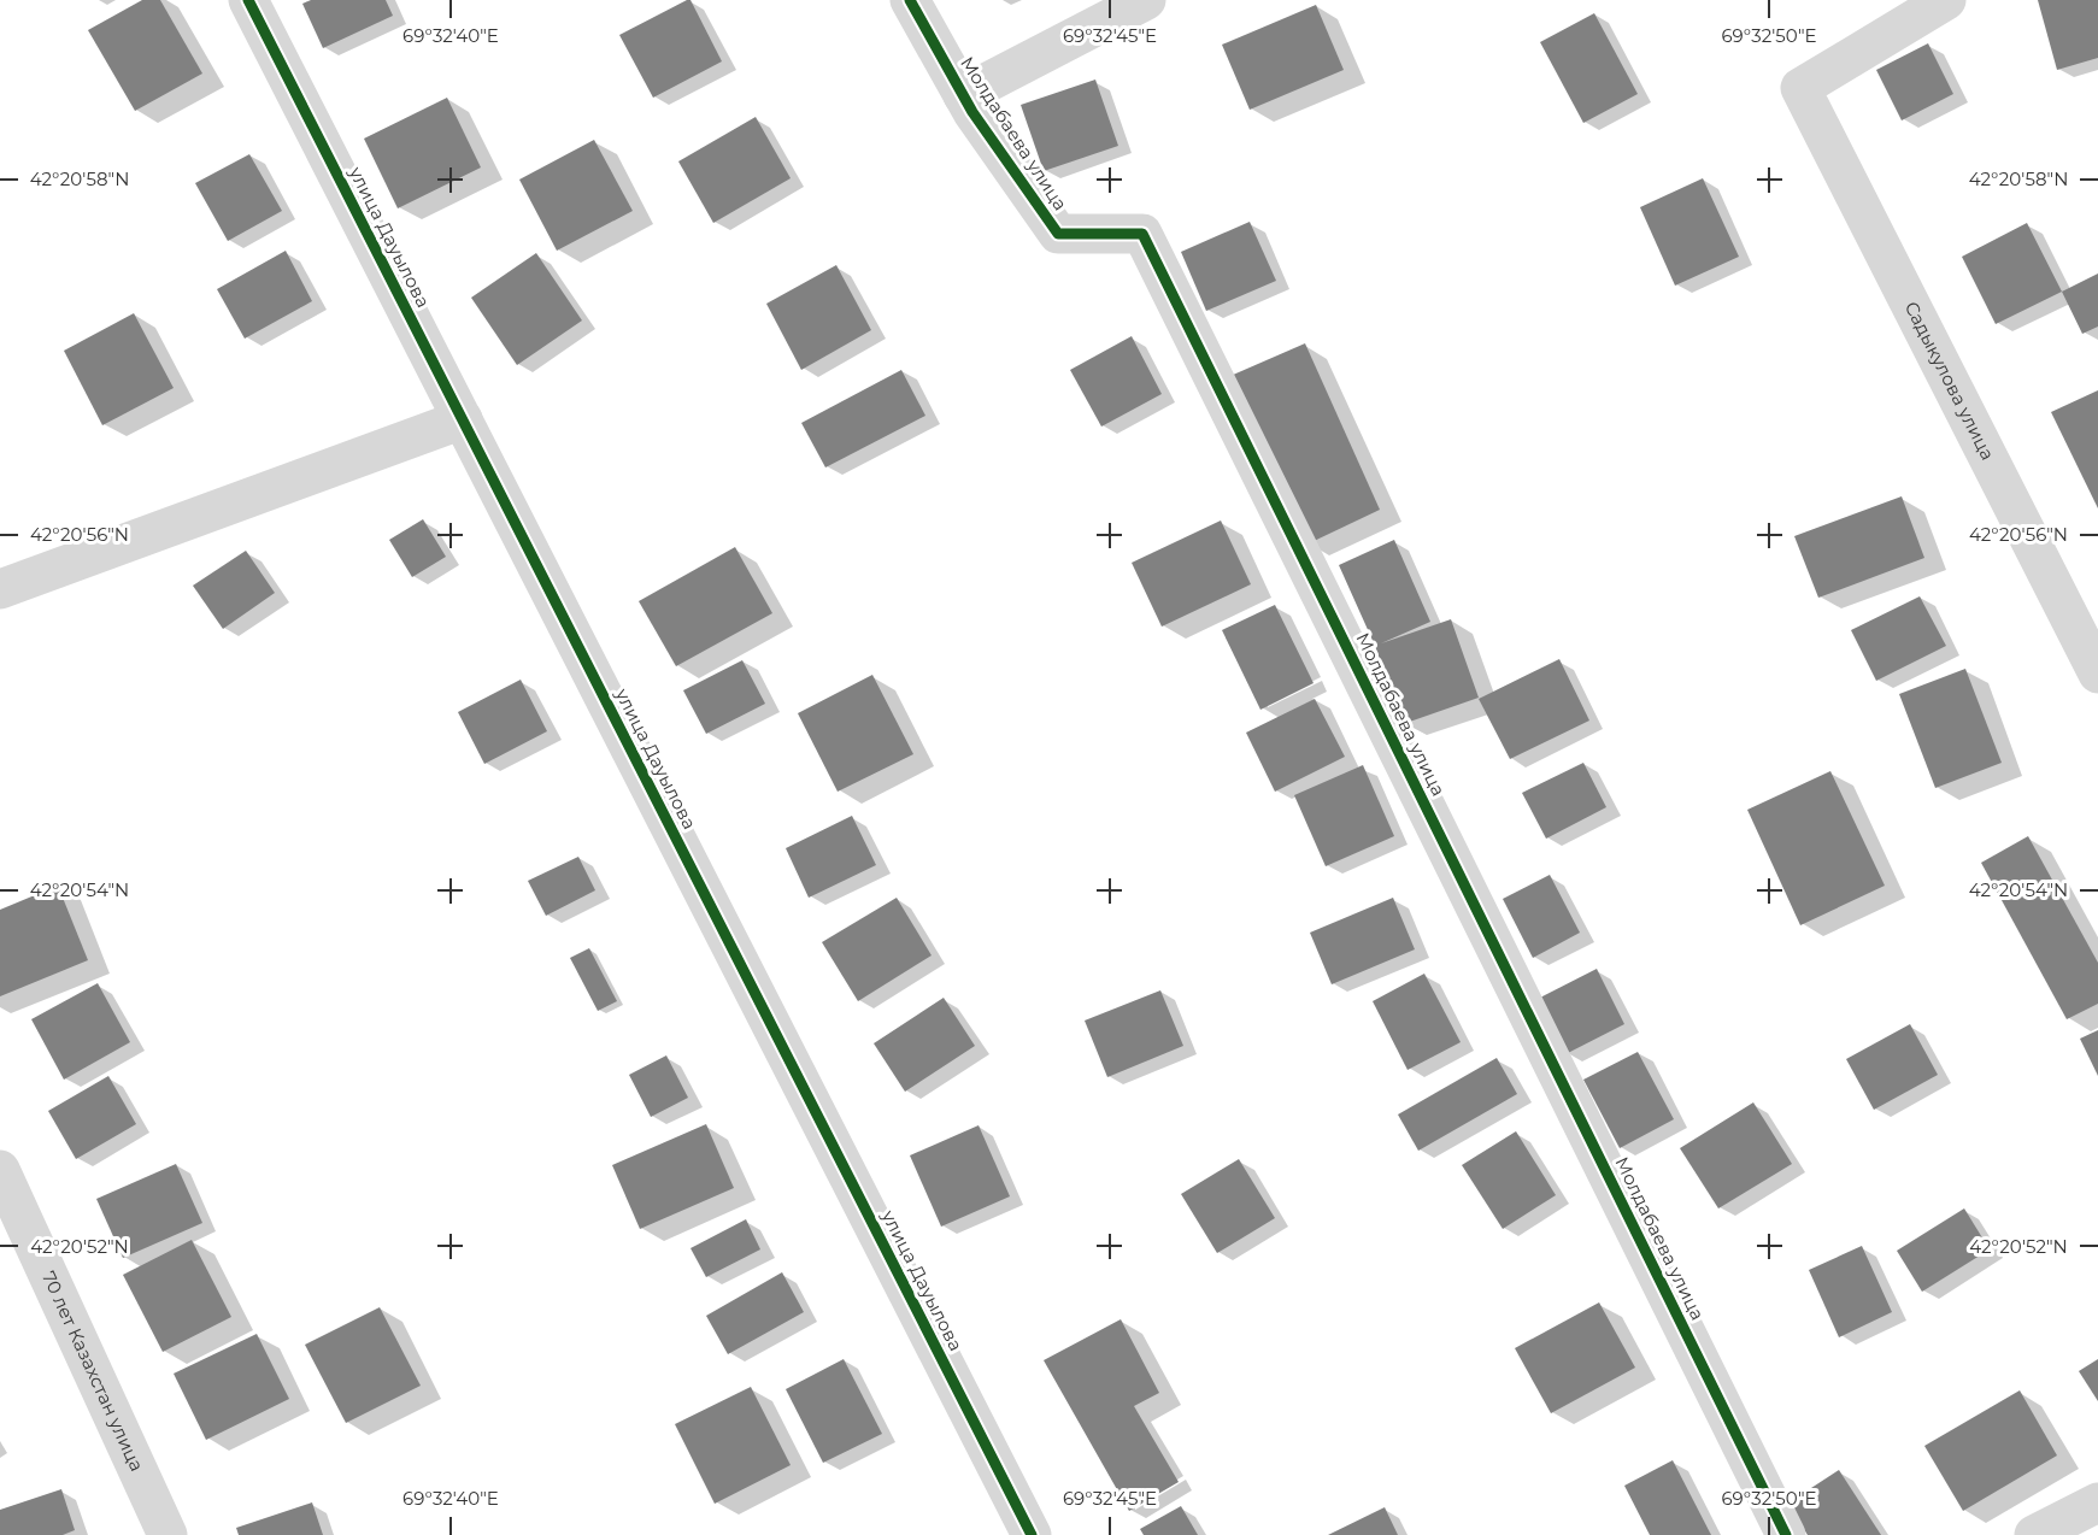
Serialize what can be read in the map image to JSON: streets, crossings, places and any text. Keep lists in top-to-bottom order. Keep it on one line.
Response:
{"streets":{"street":["Молдабаева улица","улица Дауылова","Садыкулова улица","70 лет Казахстан улица"]},"coordinates":["69°32'40\"E","69°32'45\"E","69°32'50\"E","42°20'58\"N","42°20'56\"N","42°20'54\"N","42°20'52\"N"]}
